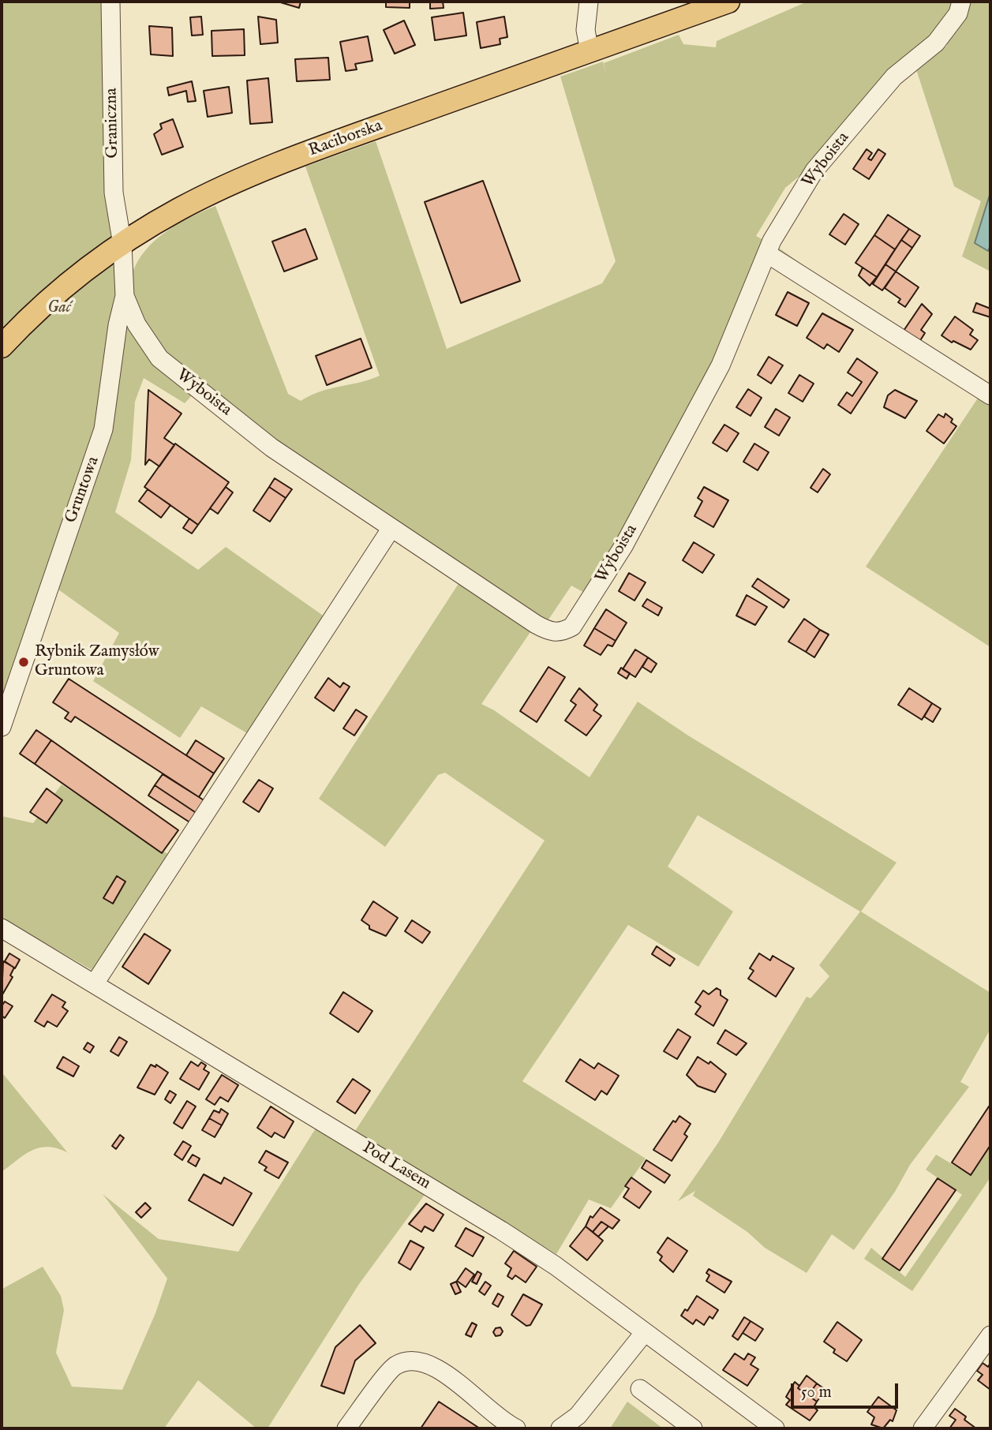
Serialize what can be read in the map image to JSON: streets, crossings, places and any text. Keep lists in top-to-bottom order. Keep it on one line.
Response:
{"streets":{"main road":["Raciborska"],"street":["Graniczna","Wyboista","Gruntowa","Pod Lasem"]},"crossings":[["Graniczna","Raciborska"],["Graniczna","Gruntowa"],["Raciborska","Gruntowa"],["Wyboista","Gruntowa"]],"parks":["Gać"],"places":["Rybnik Zamysłów Gruntowa"],"scale_bar":"50 m"}
